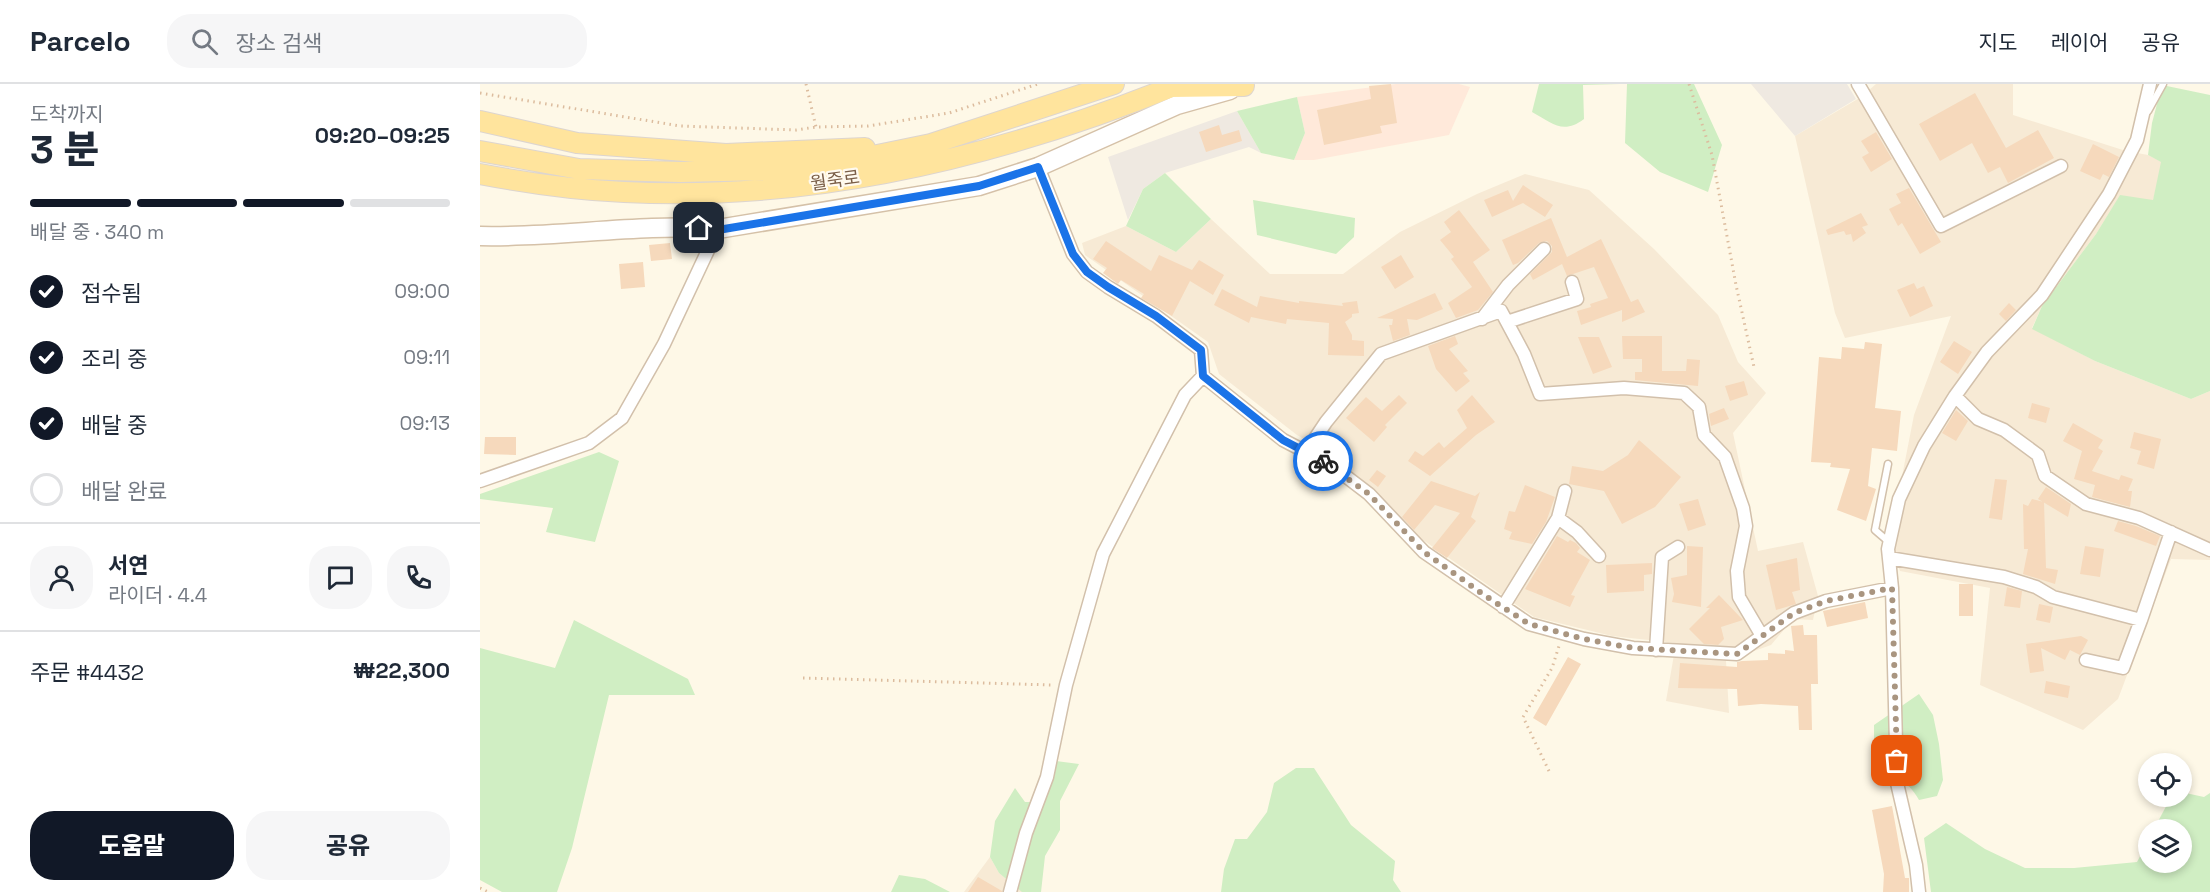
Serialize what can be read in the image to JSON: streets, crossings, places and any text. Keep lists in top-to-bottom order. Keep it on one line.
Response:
{"streets":{"main road":["월죽로"]},"page":{"header":"Parcelo","search":"장소 검색","nav":["지도","레이어","공유"],"heading":["3 분","도착까지","09:20–09:25"],"panel":["서연","라이더 · 4.4","주문 #4432","₩22,300"],"bar":"배달 중 · 340 m","list":[["접수됨","09:00"],["조리 중","09:11"],["배달 중","09:13"],"배달 완료"],"buttons":["도움말","공유"]}}
